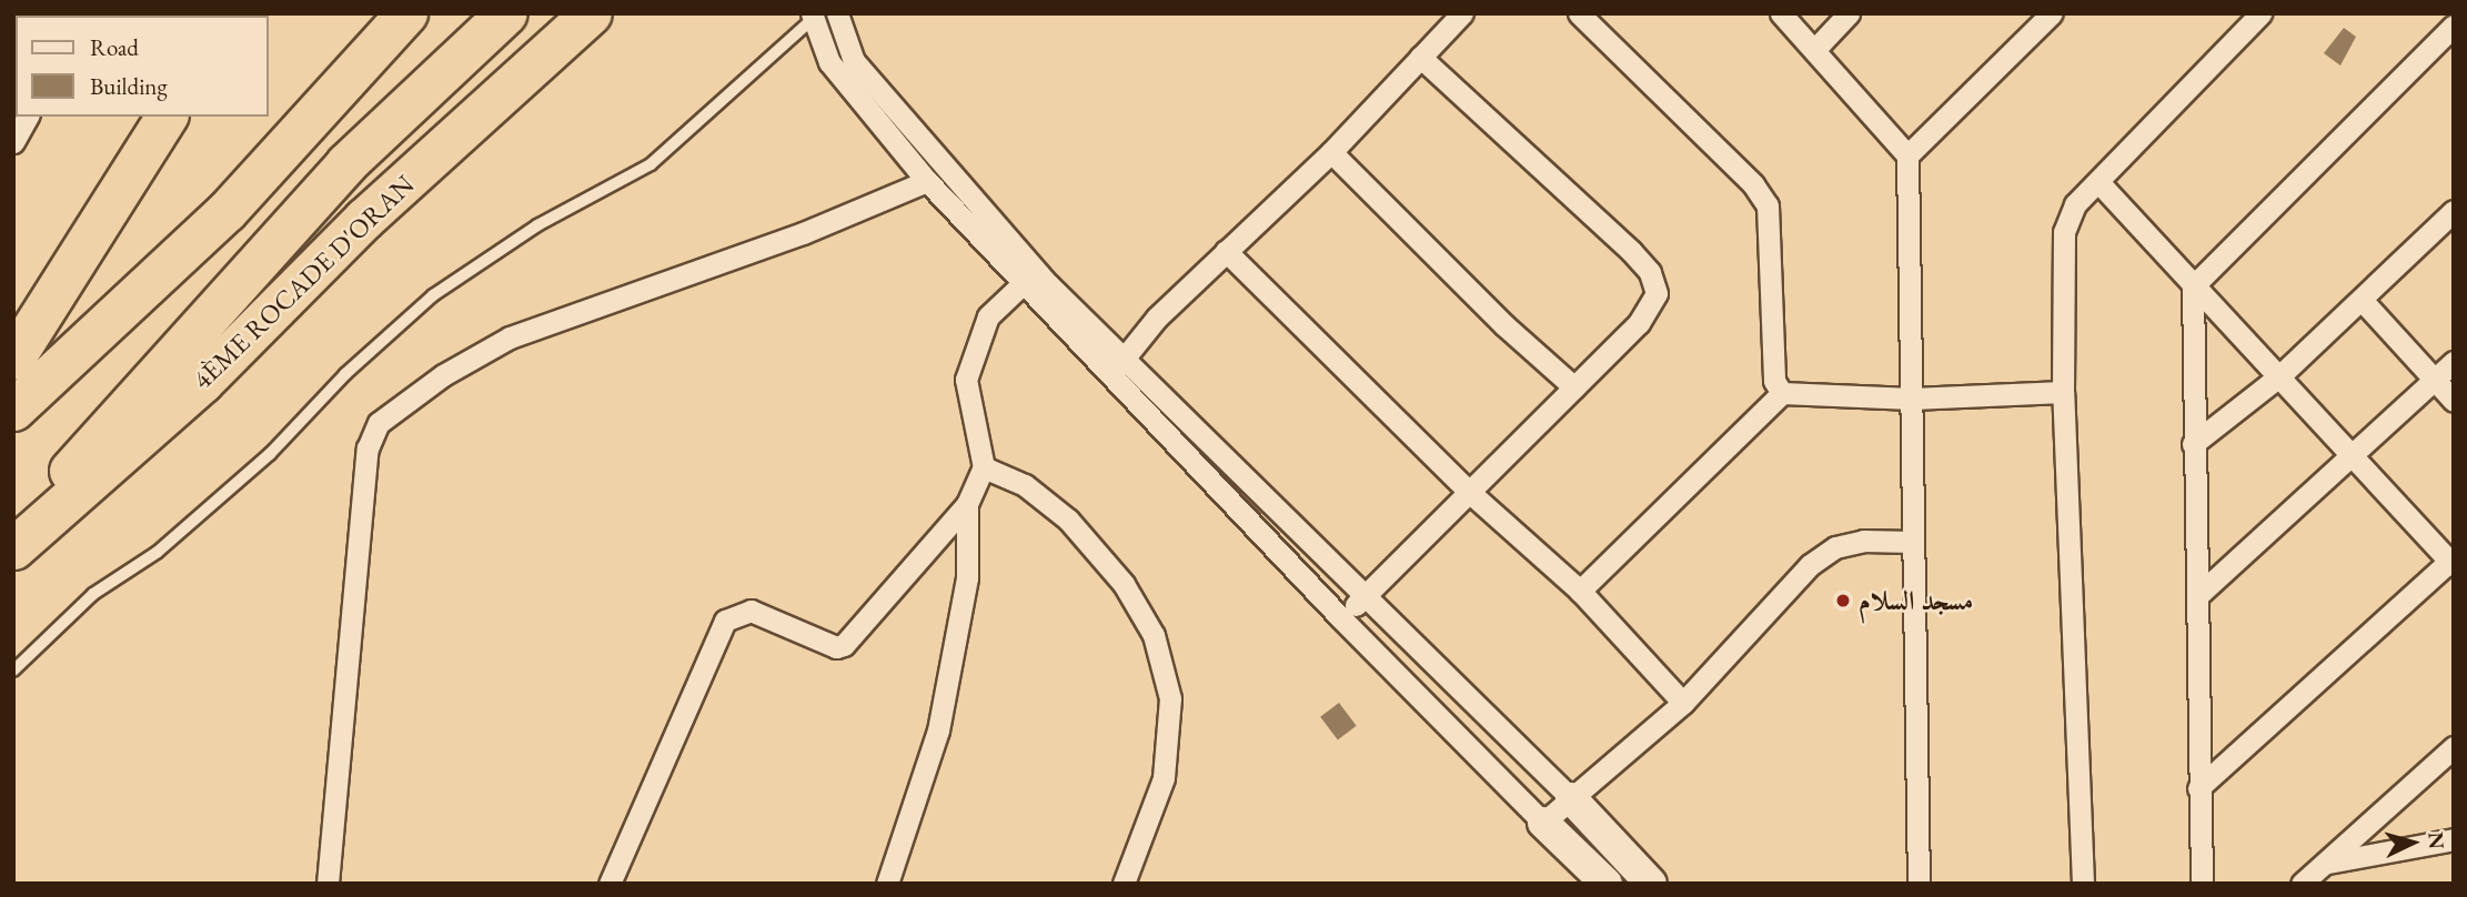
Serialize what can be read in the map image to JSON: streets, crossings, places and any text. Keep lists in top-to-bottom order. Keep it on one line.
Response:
{"streets":{"highway":["4ÈME ROCADE D'ORAN"]},"places":["مسجد السلام"],"legend":["Road","Building"],"north":"right"}
